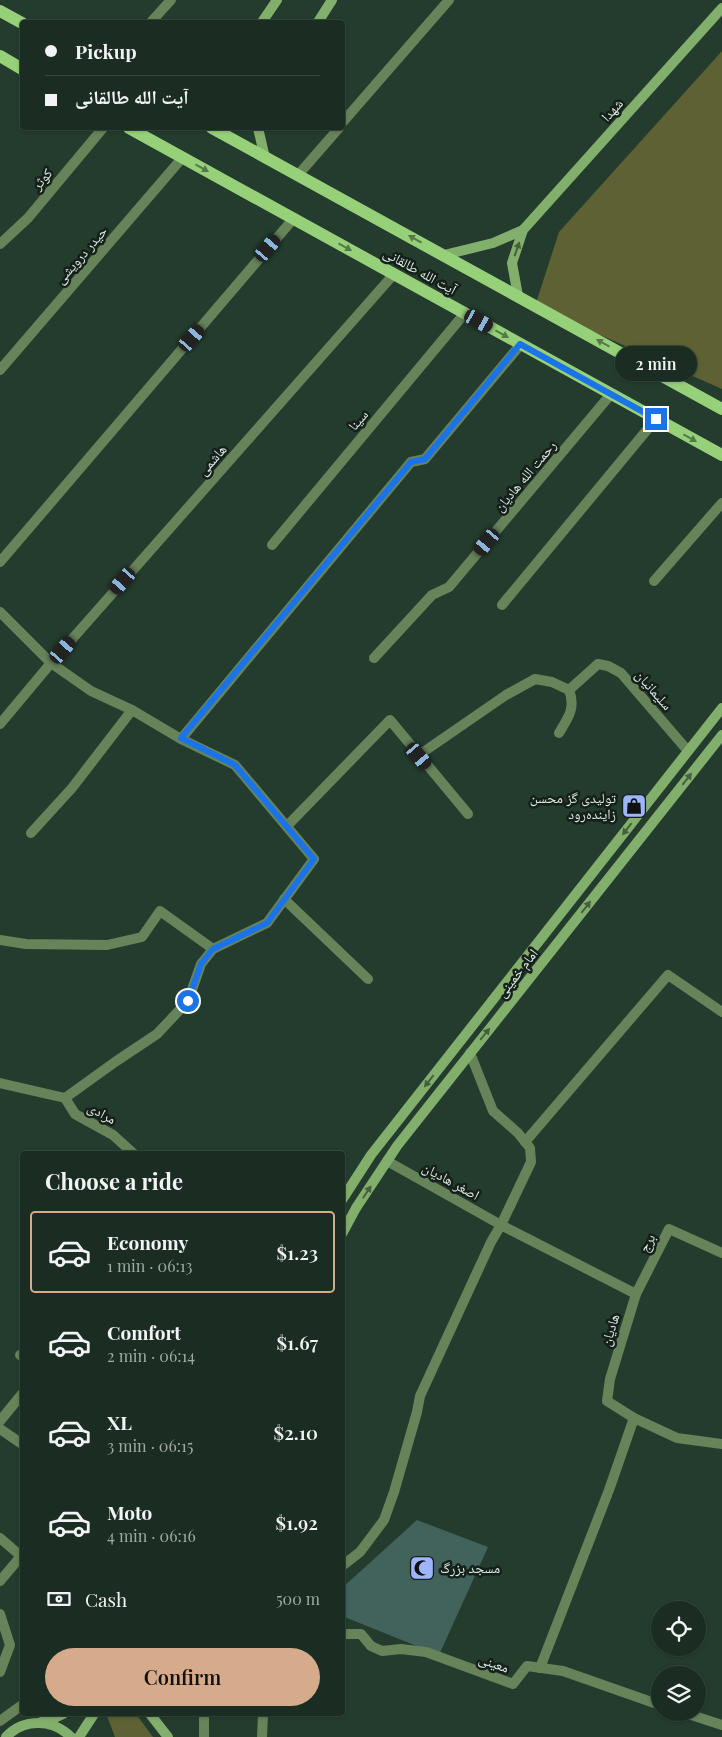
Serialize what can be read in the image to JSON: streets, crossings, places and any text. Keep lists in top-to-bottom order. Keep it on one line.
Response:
{"streets":{"main road":["شهدا","آیت الله طالقانی","امام خمینی"],"street":["کوثر","حیدر درویشی","سینا","هاشمی","رحمت الله هادیان","سلیمانیان","مرادی","اصغر هادیان","برج","هادیان","معینی"]},"crossings":[["حیدر درویشی","آیت الله طالقانی"],["آیت الله طالقانی","سینا"],["آیت الله طالقانی","هاشمی"],["آیت الله طالقانی","رحمت الله هادیان"],["سلیمانیان","امام خمینی"],["امام خمینی","اصغر هادیان"],["برج","هادیان"]],"places":{"shop":["تولیدی گز محسن زاینده‌رود"],"mosque":["مسجد بزرگ"]},"page":{"banner":["Pickup","آیت الله طالقانی"],"bubble":"2 min","heading":"Choose a ride","list":[{"name":"Economy","note":"1 min · 06:13","value":"$1.23"},{"name":"Comfort","note":"2 min · 06:14","value":"$1.67"},{"name":"XL","note":"3 min · 06:15","value":"$2.10"},{"name":"Moto","note":"4 min · 06:16","value":"$1.92"}],"pay":["Cash","500 m"],"buttons":"Confirm"}}
